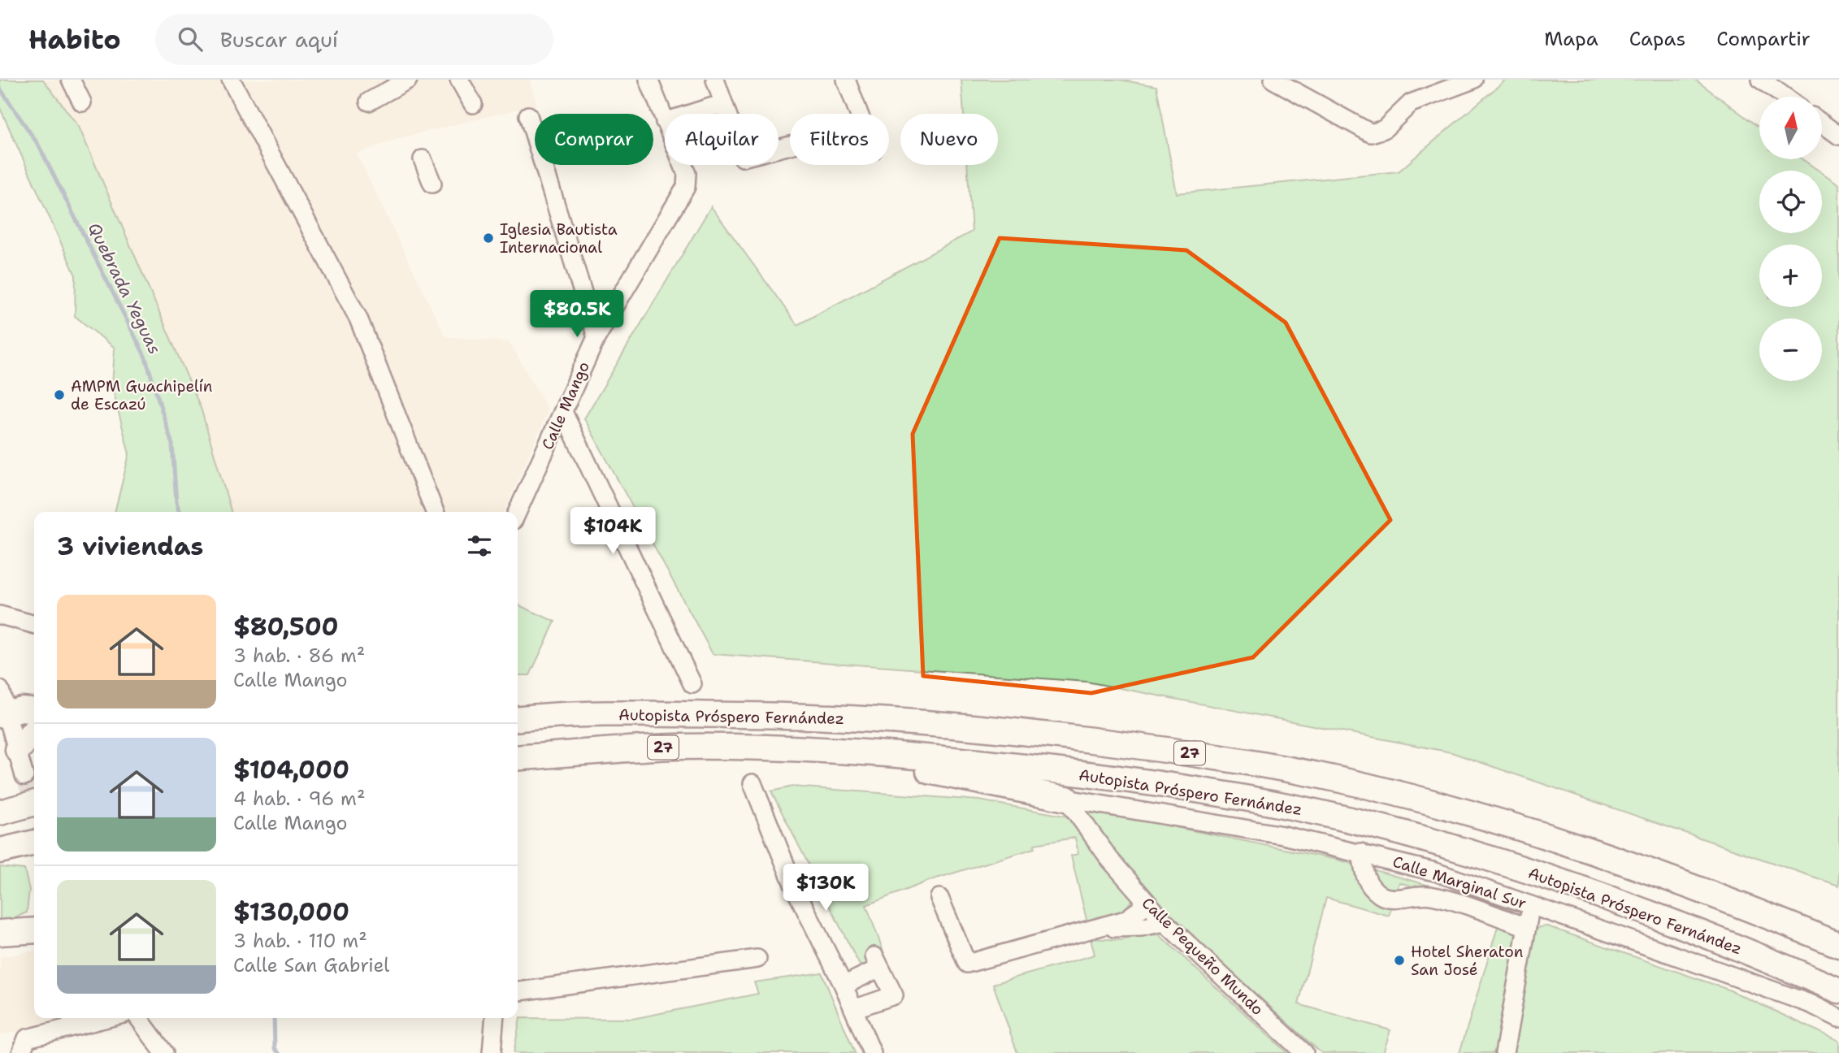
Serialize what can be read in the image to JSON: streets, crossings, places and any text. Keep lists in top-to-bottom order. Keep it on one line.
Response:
{"streets":{"highway":["Autopista Próspero Fernández","27"],"street":["Calle Mango","Calle Marginal Sur","Calle Pequeño Mundo"]},"crossings":[["Calle Marginal Sur","Calle Pequeño Mundo"]],"water":["Quebrada Yeguas"],"places":["Iglesia Bautista Internacional","AMPM Guachipelín de Escazú","Hotel Sheraton San José"],"north":"top","page":{"header":"Habito","search":"Buscar aquí","nav":["Mapa","Capas","Compartir"],"map_buttons":["+","−"],"chip":["Comprar","Alquilar","Filtros","Nuevo"],"price":["$80.5K","$104K","$130K"],"heading":"3 viviendas","list":[{"name":"$80,500","note":"3 hab. · 86 m² · Calle Mango"},{"name":"$104,000","note":"4 hab. · 96 m² · Calle Mango"},{"name":"$130,000","note":"3 hab. · 110 m² · Calle San Gabriel"}]}}
